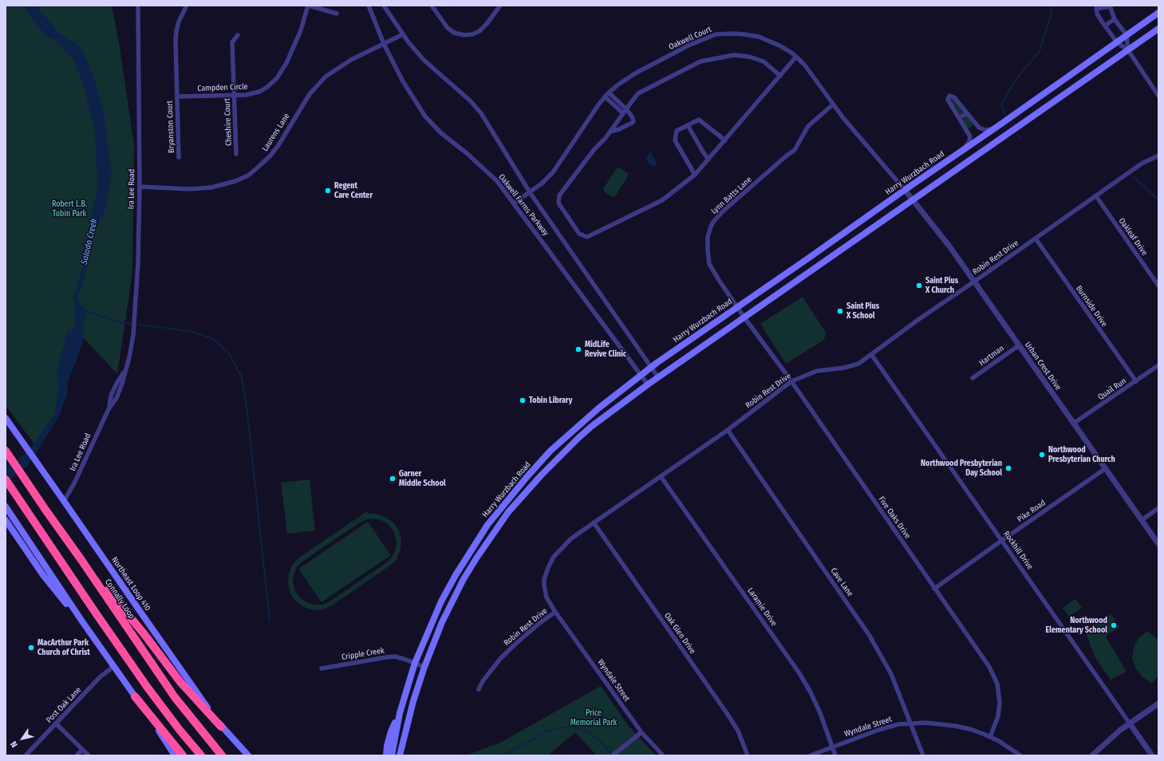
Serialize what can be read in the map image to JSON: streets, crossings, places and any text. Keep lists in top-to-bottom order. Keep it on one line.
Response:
{"streets":{"highway":["Connally Loop"],"main road":["Harry Wurzbach Road","Northeast Loop 410"],"street":["Oakwell Court","Campden Circle","Cheshire Court","Bryanston Court","Laurens Lane","Ira Lee Road","Lynn Batts Lane","Oakwell Farms Parkway","Oakleaf Drive","Robin Rest Drive","Burnside Drive","Hartman","Urban Crest Drive","Quail Run","Pike Road","Five Oaks Drive","Rockhill Drive","Cave Lane","Laramie Drive","Oak Glen Drive","Cripple Creek","Wyndale Street","Post Oak Lane"]},"crossings":[["Oakwell Court","Harry Wurzbach Road"],["Oakwell Court","Lynn Batts Lane"],["Oakwell Court","Oakwell Farms Parkway"],["Oakwell Court","Urban Crest Drive"],["Campden Circle","Cheshire Court"],["Campden Circle","Bryanston Court"],["Laurens Lane","Ira Lee Road"],["Laurens Lane","Oakwell Farms Parkway"],["Harry Wurzbach Road","Lynn Batts Lane"],["Harry Wurzbach Road","Oakwell Farms Parkway"],["Harry Wurzbach Road","Urban Crest Drive"],["Harry Wurzbach Road","Five Oaks Drive"],["Harry Wurzbach Road","Cripple Creek"],["Ira Lee Road","Northeast Loop 410"],["Lynn Batts Lane","Five Oaks Drive"],["Oakleaf Drive","Robin Rest Drive"],["Robin Rest Drive","Burnside Drive"],["Robin Rest Drive","Urban Crest Drive"],["Robin Rest Drive","Five Oaks Drive"],["Robin Rest Drive","Rockhill Drive"],["Robin Rest Drive","Cave Lane"],["Robin Rest Drive","Laramie Drive"],["Robin Rest Drive","Oak Glen Drive"],["Robin Rest Drive","Wyndale Street"],["Burnside Drive","Quail Run"],["Hartman","Urban Crest Drive"],["Urban Crest Drive","Quail Run"],["Urban Crest Drive","Pike Road"],["Pike Road","Five Oaks Drive"],["Pike Road","Rockhill Drive"],["Five Oaks Drive","Wyndale Street"],["Cave Lane","Wyndale Street"],["Laramie Drive","Wyndale Street"]],"water":["Salado Creek"],"parks":["Robert L.B. Tobin Park","Price Memorial Park"],"places":["Regent Care Center","Saint Pius X Church","Saint Pius X School","MidLife Revive Clinic","Tobin Library","Northwood Presbyterian Church","Northwood Presbyterian Day School","Garner Middle School","Northwood Elementary School","MacArthur Park Church of Christ"],"north":"bottom left"}
